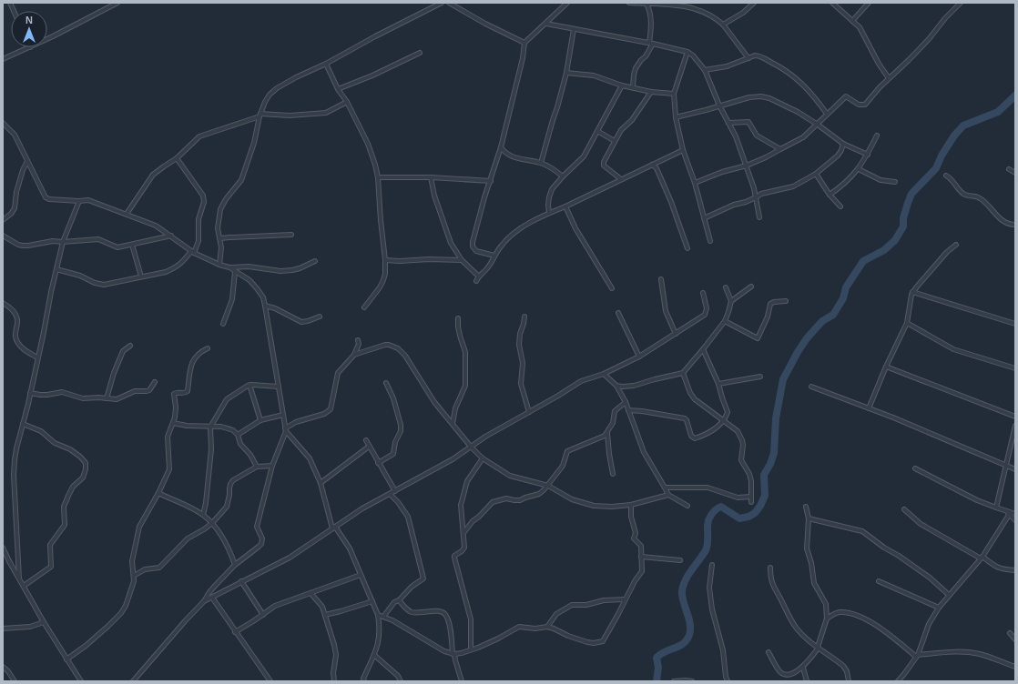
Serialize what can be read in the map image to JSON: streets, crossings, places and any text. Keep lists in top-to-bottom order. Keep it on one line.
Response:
{"north":"top"}
